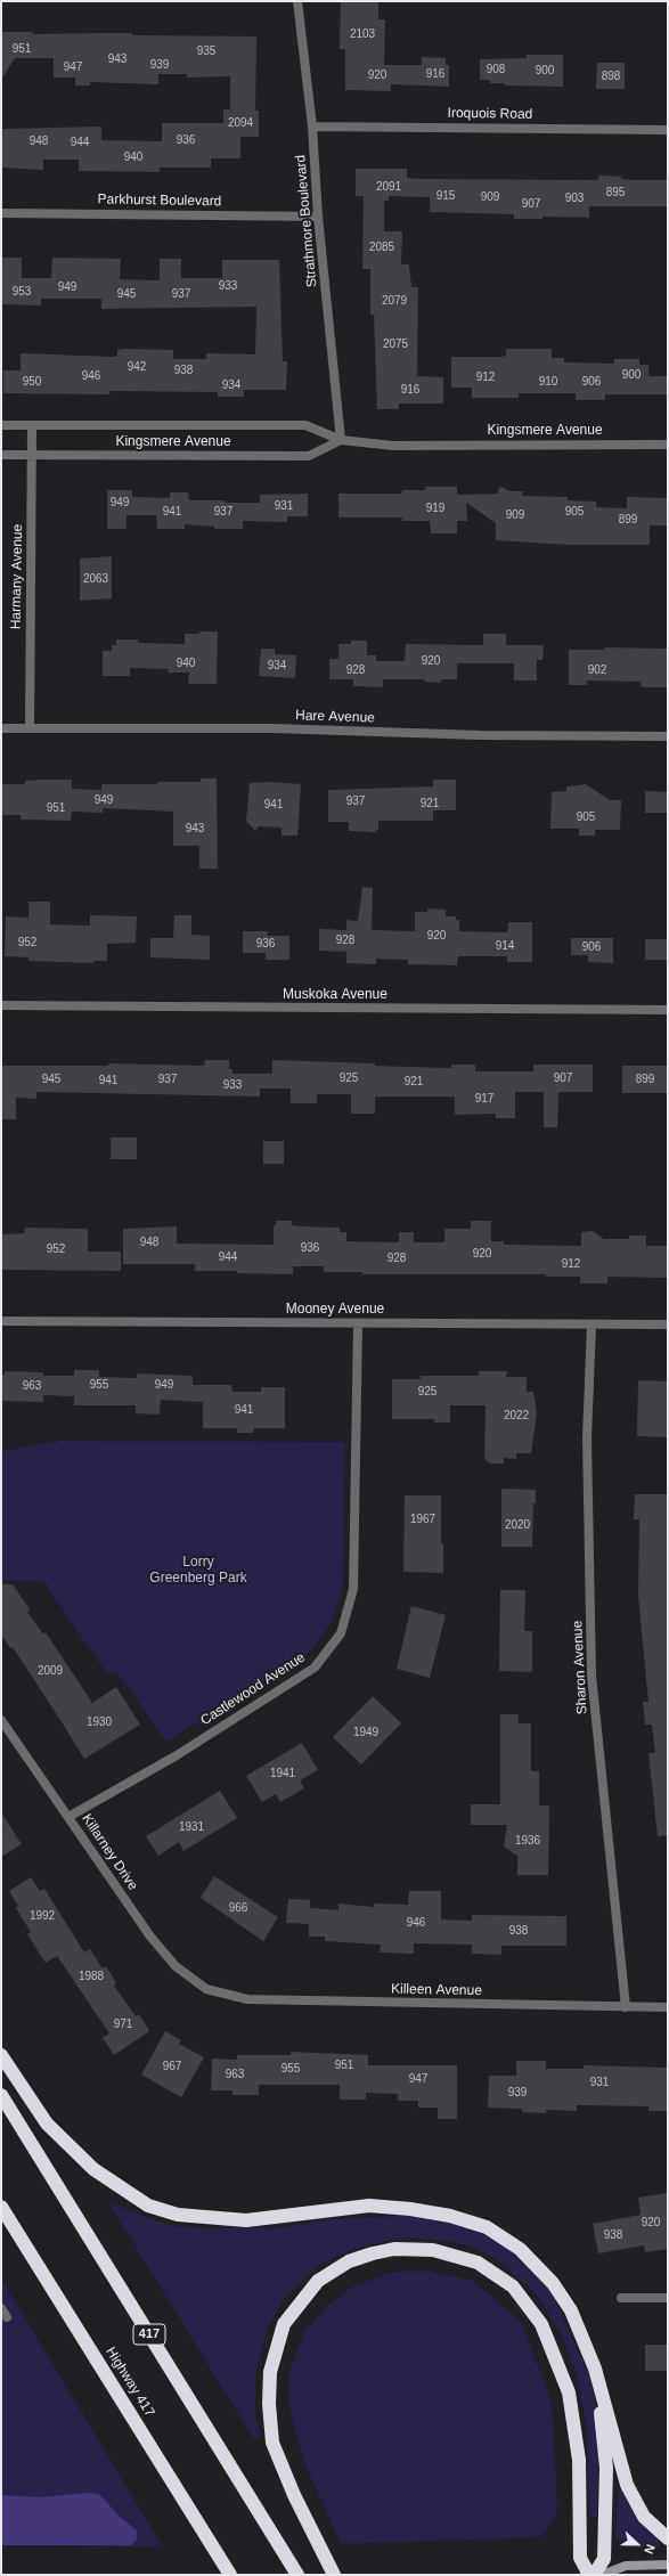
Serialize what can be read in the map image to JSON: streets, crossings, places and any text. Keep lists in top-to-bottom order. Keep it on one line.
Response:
{"streets":{"highway":["417","Highway 417"],"street":["Iroquois Road","Parkhurst Boulevard","Strathmore Boulevard","Kingsmere Avenue","Harmany Avenue","Hare Avenue","Muskoka Avenue","Mooney Avenue","Sharon Avenue","Castlewood Avenue","Killarney Drive","Killeen Avenue"]},"crossings":[["Iroquois Road","Strathmore Boulevard"],["Parkhurst Boulevard","Strathmore Boulevard"],["Strathmore Boulevard","Kingsmere Avenue"],["Kingsmere Avenue","Harmany Avenue"],["Harmany Avenue","Hare Avenue"],["Mooney Avenue","Sharon Avenue"],["Mooney Avenue","Castlewood Avenue"],["Sharon Avenue","Killeen Avenue"],["Castlewood Avenue","Killarney Drive"],["Killarney Drive","Killeen Avenue"]],"parks":["Lorry Greenberg Park"],"house_numbers":["2103","951","935","943","939","947","908","900","916","920","898","2094","936","948","944","940","2091","895","915","909","903","907","2085","933","949","953","945","937","2079","2075","942","938","900","946","912","950","910","906","934","916","949","931","919","941","937","905","909","899","2063","920","940","934","928","902","949","937","921","941","951","905","943","920","928","952","936","914","906","925","907","945","937","899","941","921","933","917","948","936","952","920","944","928","912","955","949","963","925","941","2022","1967","2020","2009","1930","1949","1941","1931","1936","966","1992","946","938","1988","971","951","967","955","963","947","931","939","920","938"],"north":"right"}
